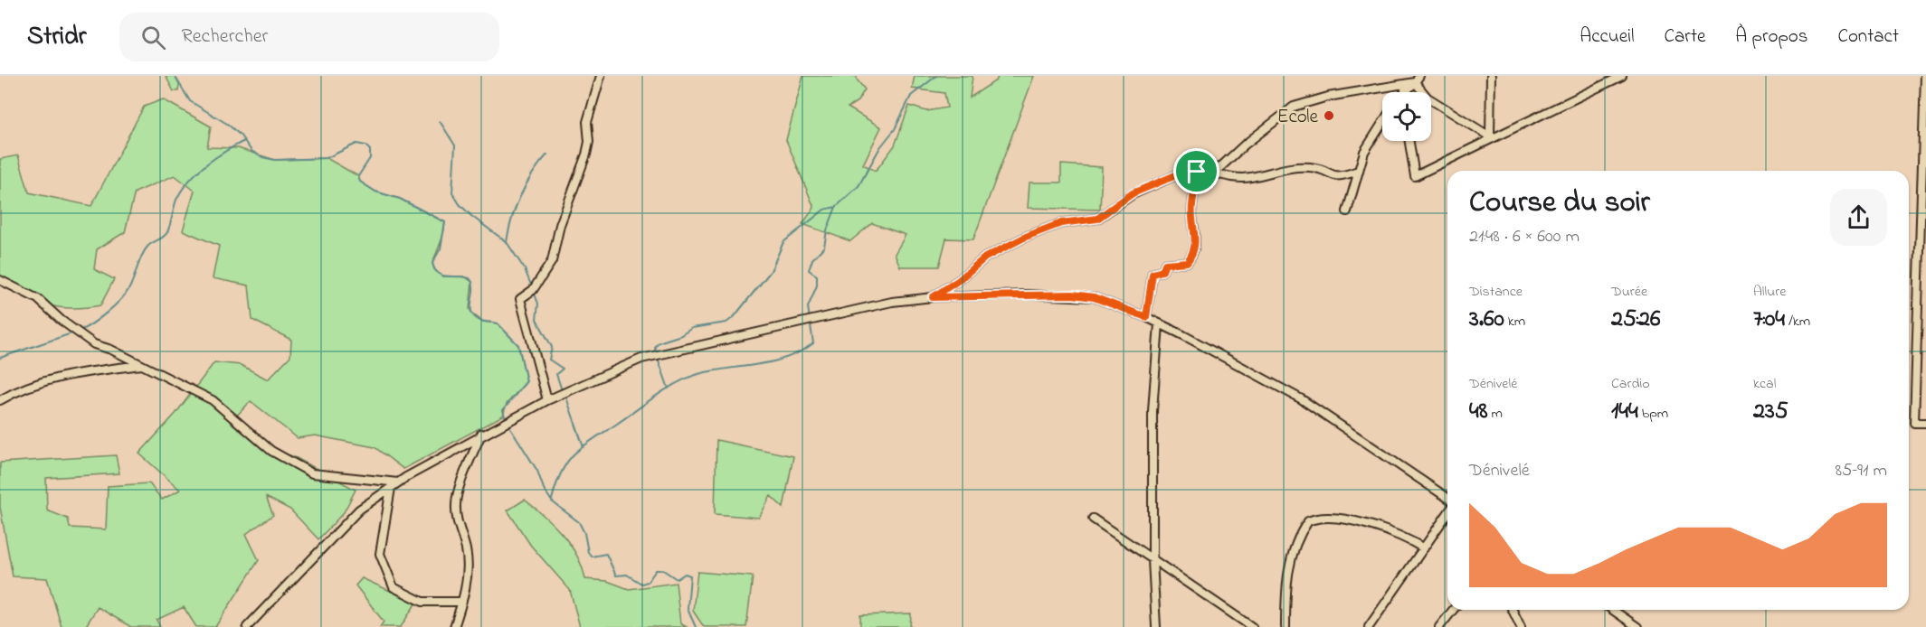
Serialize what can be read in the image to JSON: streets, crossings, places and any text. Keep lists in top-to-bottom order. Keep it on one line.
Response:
{"places":["Ecole"],"page":{"header":"Stridr","search":"Rechercher","nav":["Accueil","Carte","À propos","Contact"],"heading":["Course du soir","21:48 · 6 × 600 m"],"stats":[["Distance","3.60 km"],["Durée","25:26"],["Allure","7:04 /km"],["Dénivelé","48 m"],["Cardio","144 bpm"],["kcal","235"]],"chart":["Dénivelé","85–91 m"]}}
